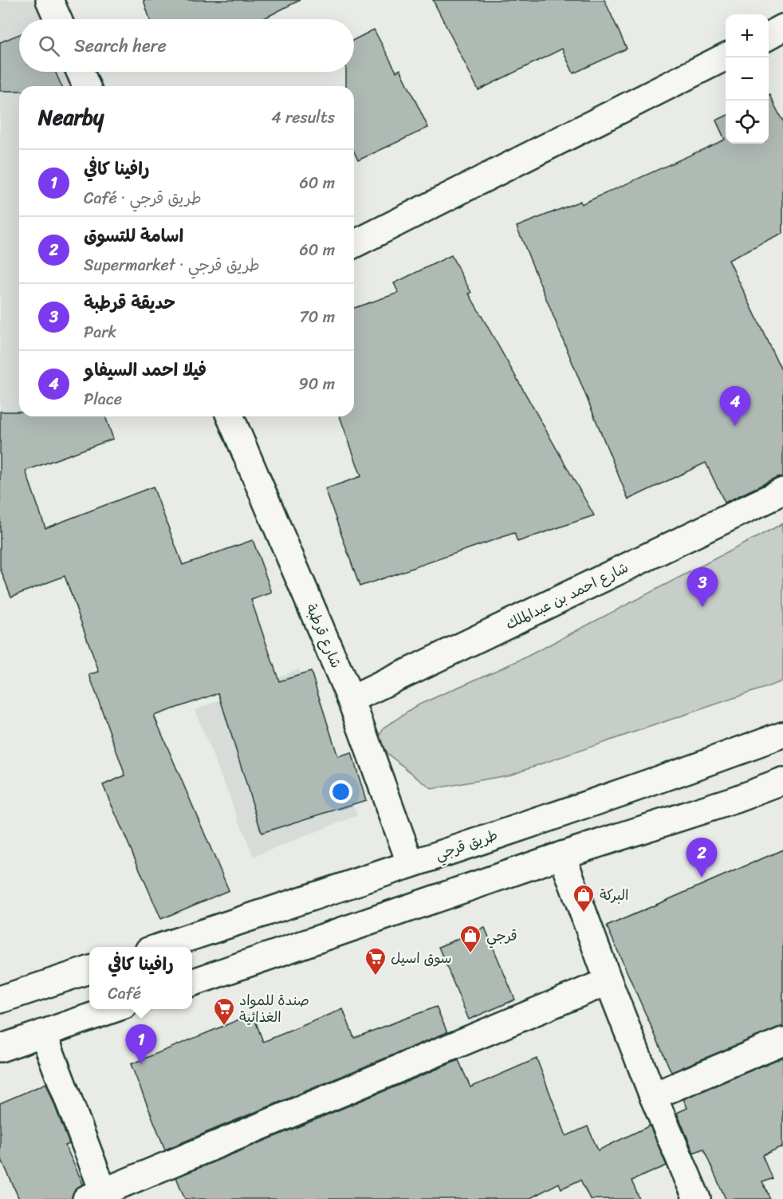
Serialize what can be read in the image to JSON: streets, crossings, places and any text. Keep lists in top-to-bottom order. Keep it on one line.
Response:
{"streets":{"main road":["شارع احمد بن عبدالملك","شارع قرطبة","طريق قرجي"]},"crossings":[["شارع احمد بن عبدالملك","شارع قرطبة"],["شارع قرطبة","طريق قرجي"]],"places":{"shop":["البركة","قرجي"],"supermarket":["سوق اسيل","صندة للمواد الغذائية"]},"page":{"map_buttons":["+","−"],"search":"Search here","heading":["Nearby","4 results"],"list":[{"mark":"1","name":"رافينا كافي","note":"Café · طريق قرجي","value":"60 m"},{"mark":"2","name":"اسامة للتسوق","note":"Supermarket · طريق قرجي","value":"60 m"},{"mark":"3","name":"حديقة قرطبة","note":"Park","value":"70 m"},{"mark":"4","name":"فيلا احمد السيفاو","note":"Place","value":"90 m"}],"pins":["4","3","2","1"],"popup":["رافينا كافي","Café"]}}
